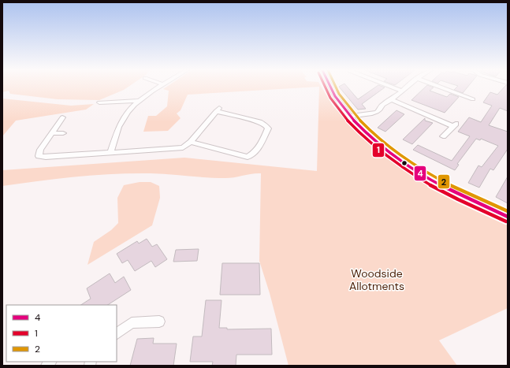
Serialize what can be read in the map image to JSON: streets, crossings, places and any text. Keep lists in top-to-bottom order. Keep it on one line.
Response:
{"parks":["Woodside Allotments"],"lines":["transit line 4","transit line 1","transit line 2"],"legend":["4","1","2"]}
